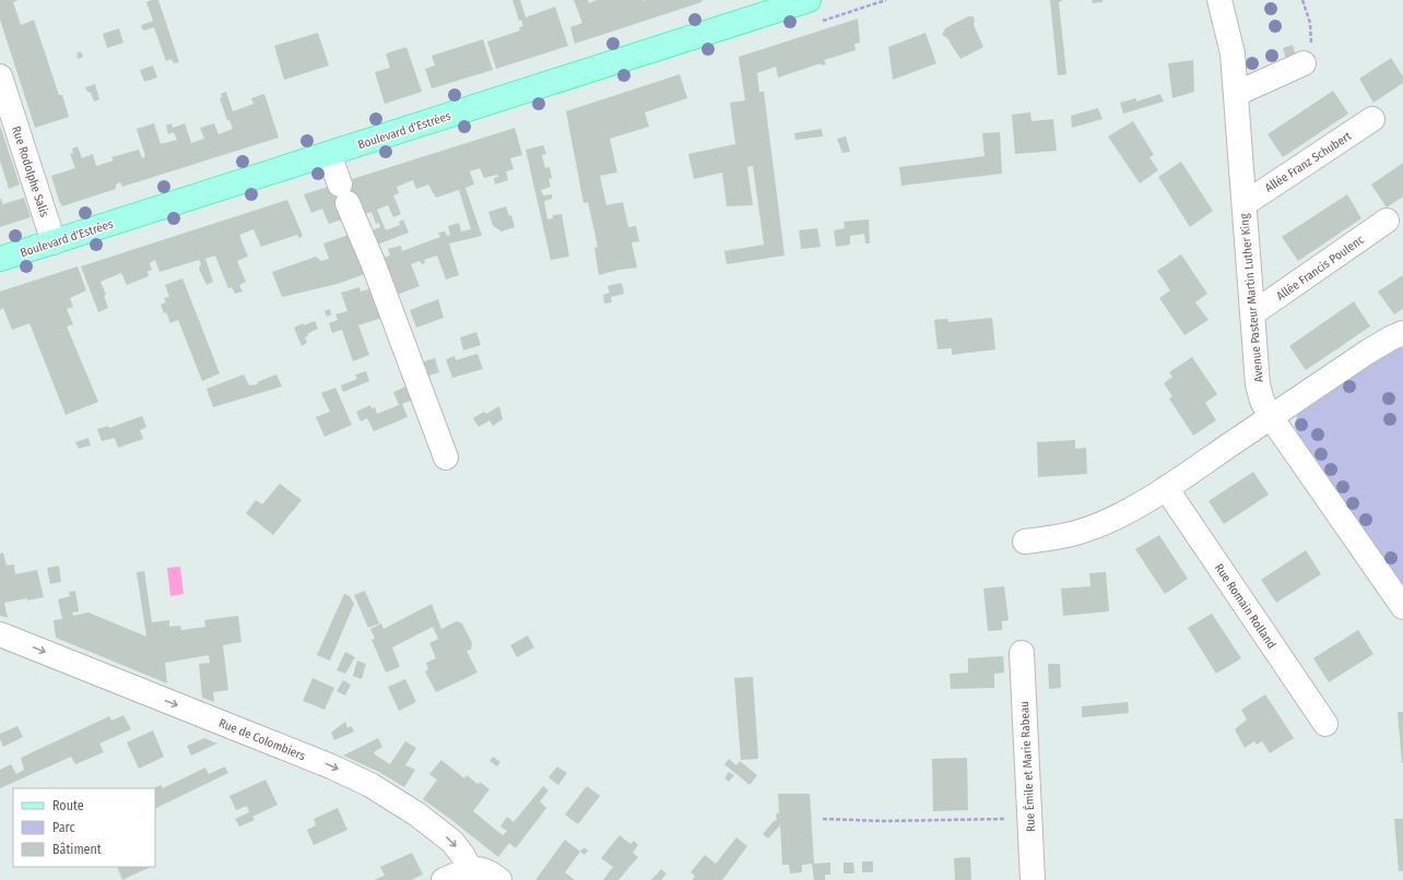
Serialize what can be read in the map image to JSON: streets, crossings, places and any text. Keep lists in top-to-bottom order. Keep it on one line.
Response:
{"streets":{"main road":["Boulevard d'Estrées"],"street":["Allée Franz Schubert","Rue Rodolphe Salis","Allée Francis Poulenc","Avenue Pasteur Martin Luther King","Rue Romain Rolland","Rue de Colombiers","Rue Émile et Marie Rabeau"]},"crossings":[["Boulevard d'Estrées","Rue Rodolphe Salis"],["Allée Franz Schubert","Avenue Pasteur Martin Luther King"],["Allée Francis Poulenc","Avenue Pasteur Martin Luther King"]],"one_way":["Rue de Colombiers"],"legend":["Route","Parc","Bâtiment"]}
